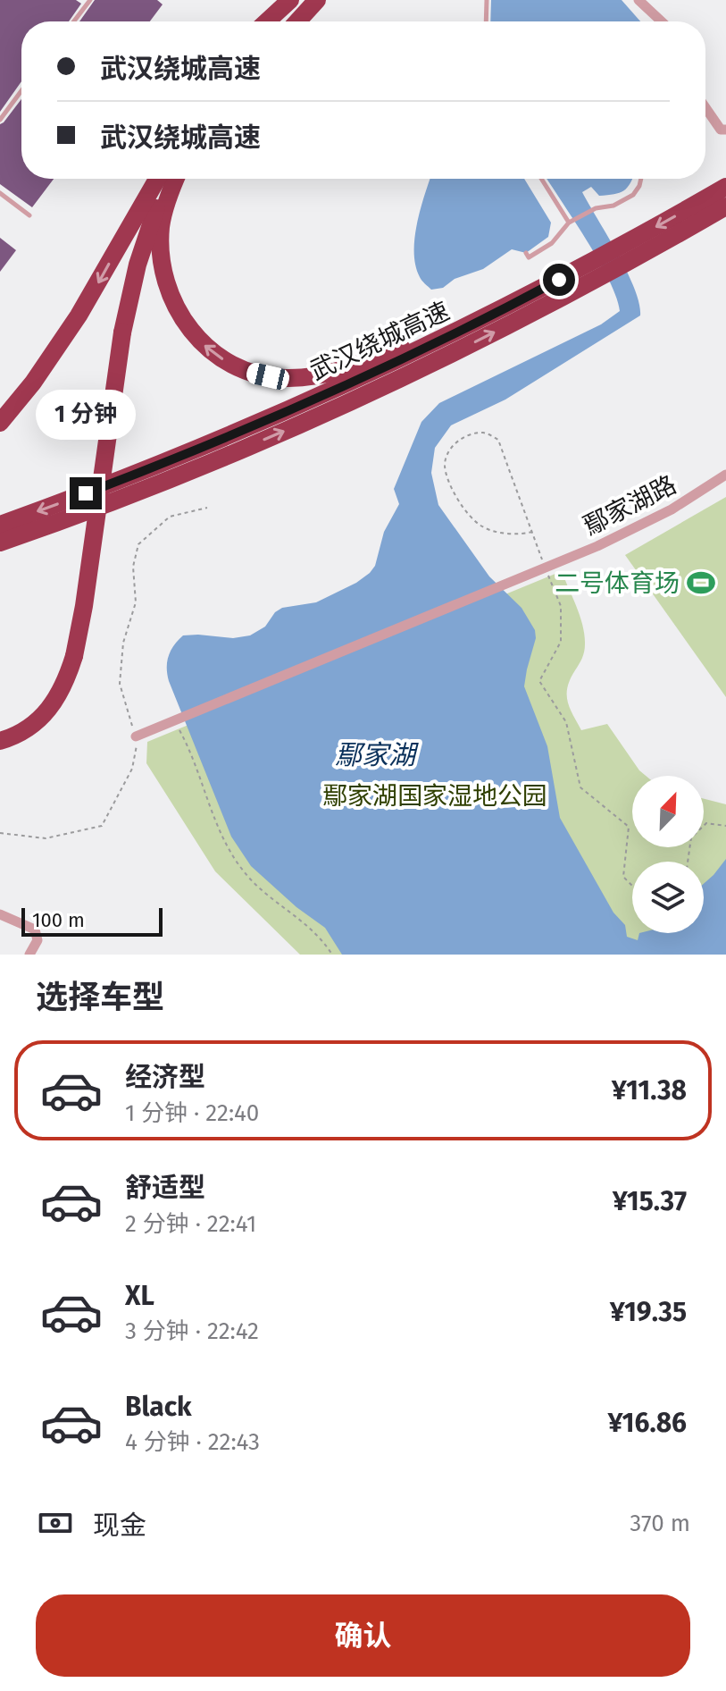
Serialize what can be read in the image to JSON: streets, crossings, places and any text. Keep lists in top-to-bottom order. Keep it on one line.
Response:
{"streets":{"highway":["武汉绕城高速"],"street":["鄢家湖路"]},"water":["鄢家湖"],"parks":["鄢家湖国家湿地公园"],"places":{"sports":["二号体育场"]},"scale_bar":"100 m","north":"top right","page":{"banner":["武汉绕城高速","武汉绕城高速"],"bubble":"1 分钟","scale":"100 m","heading":"选择车型","list":[{"name":"经济型","note":"1 分钟 · 22:40","value":"¥11.38"},{"name":"舒适型","note":"2 分钟 · 22:41","value":"¥15.37"},{"name":"XL","note":"3 分钟 · 22:42","value":"¥19.35"},{"name":"Black","note":"4 分钟 · 22:43","value":"¥16.86"}],"pay":["现金","370 m"],"buttons":"确认"}}
